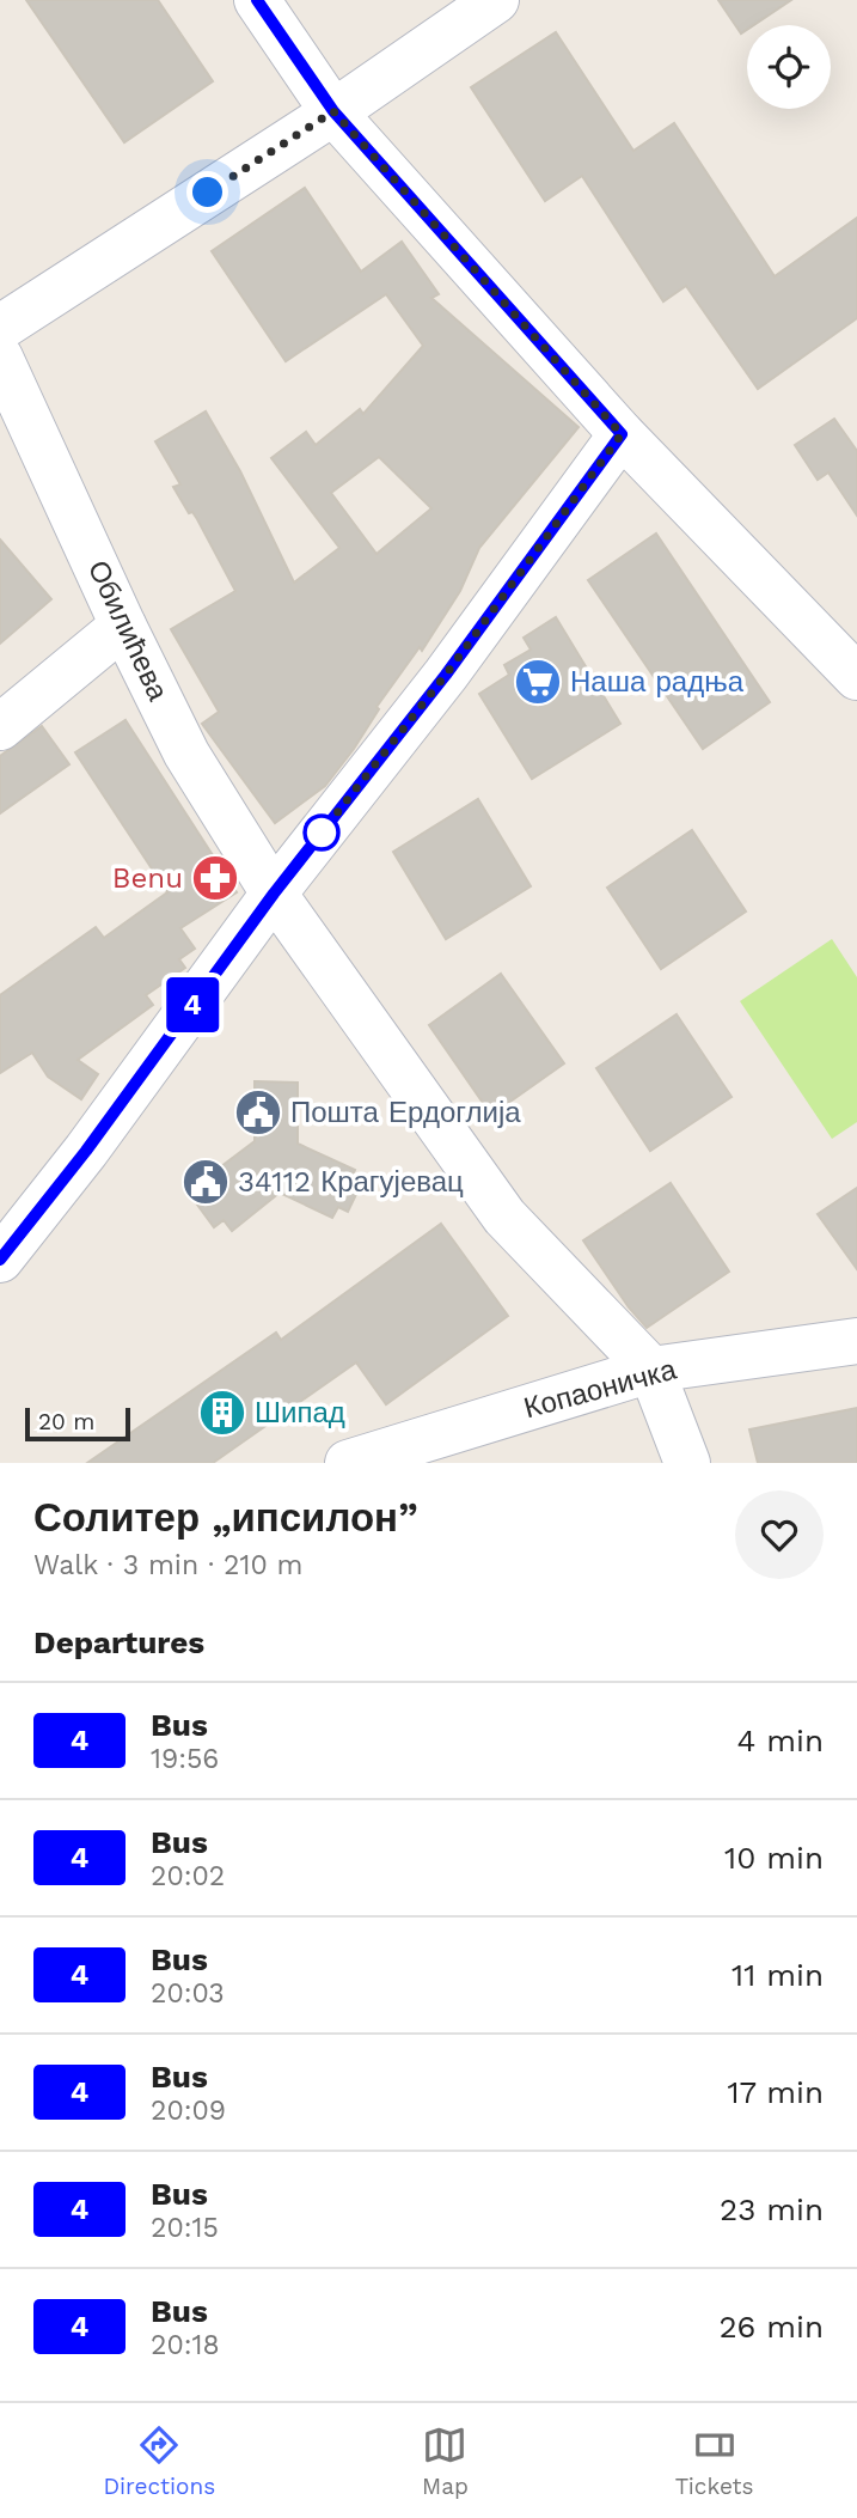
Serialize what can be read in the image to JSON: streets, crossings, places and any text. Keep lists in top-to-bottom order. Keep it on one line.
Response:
{"streets":{"street":["Обилићева","Копаоничка"]},"crossings":[["Обилићева","Копаоничка"]],"places":{"supermarket":["Наша радња"],"pharmacy":["Benu"],"public building":["Пошта Ердоглија","34112 Крагујевац"],"building":["Шипад"]},"lines":["bus line 4"],"scale_bar":"20 m","page":{"on_map":"4","scale":"20 m","heading":[["Солитер „ипсилон”","Walk · 3 min · 210 m"],"Departures"],"list":[{"mark":"4","name":"Bus","note":"19:56","value":"4 min"},{"mark":"4","name":"Bus","note":"20:02","value":"10 min"},{"mark":"4","name":"Bus","note":"20:03","value":"11 min"},{"mark":"4","name":"Bus","note":"20:09","value":"17 min"},{"mark":"4","name":"Bus","note":"20:15","value":"23 min"},{"mark":"4","name":"Bus","note":"20:18","value":"26 min"}],"tabs":["Directions","Map","Tickets"]}}
